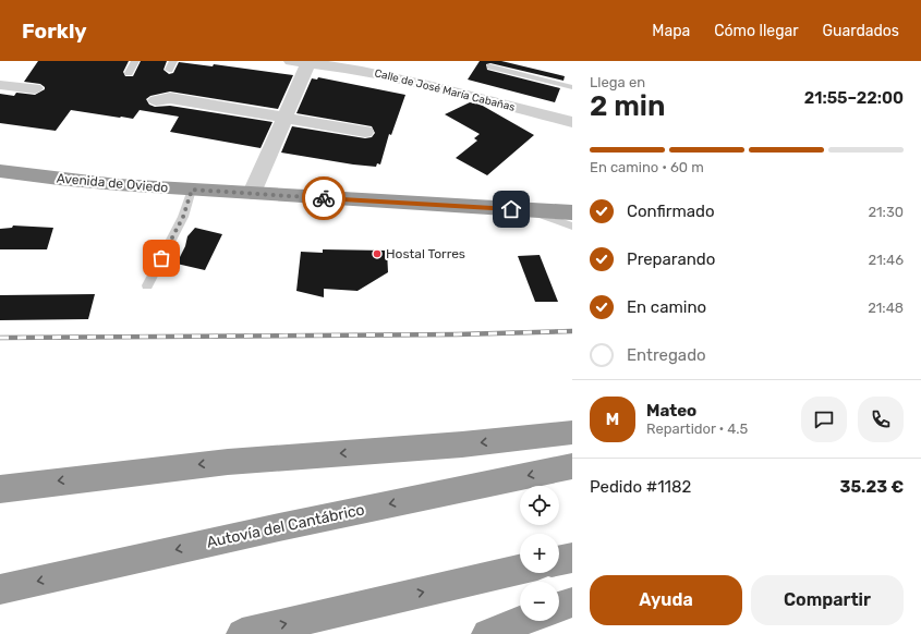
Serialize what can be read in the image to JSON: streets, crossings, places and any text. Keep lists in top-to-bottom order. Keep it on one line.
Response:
{"streets":{"highway":["Avenida de Oviedo","Autovía del Cantábrico"],"street":["Calle de José María Cabañas"]},"places":["Hostal Torres"],"page":{"header":"Forkly","nav":["Mapa","Cómo llegar","Guardados"],"heading":["2 min","Llega en","21:55–22:00"],"panel":["Mateo","Repartidor · 4.5","Pedido #1182","35.23 €"],"bar":"En camino · 60 m","list":[["Confirmado","21:30"],["Preparando","21:46"],["En camino","21:48"],"Entregado"],"round":"M","map_buttons":["+","−"],"buttons":["Ayuda","Compartir"]}}
